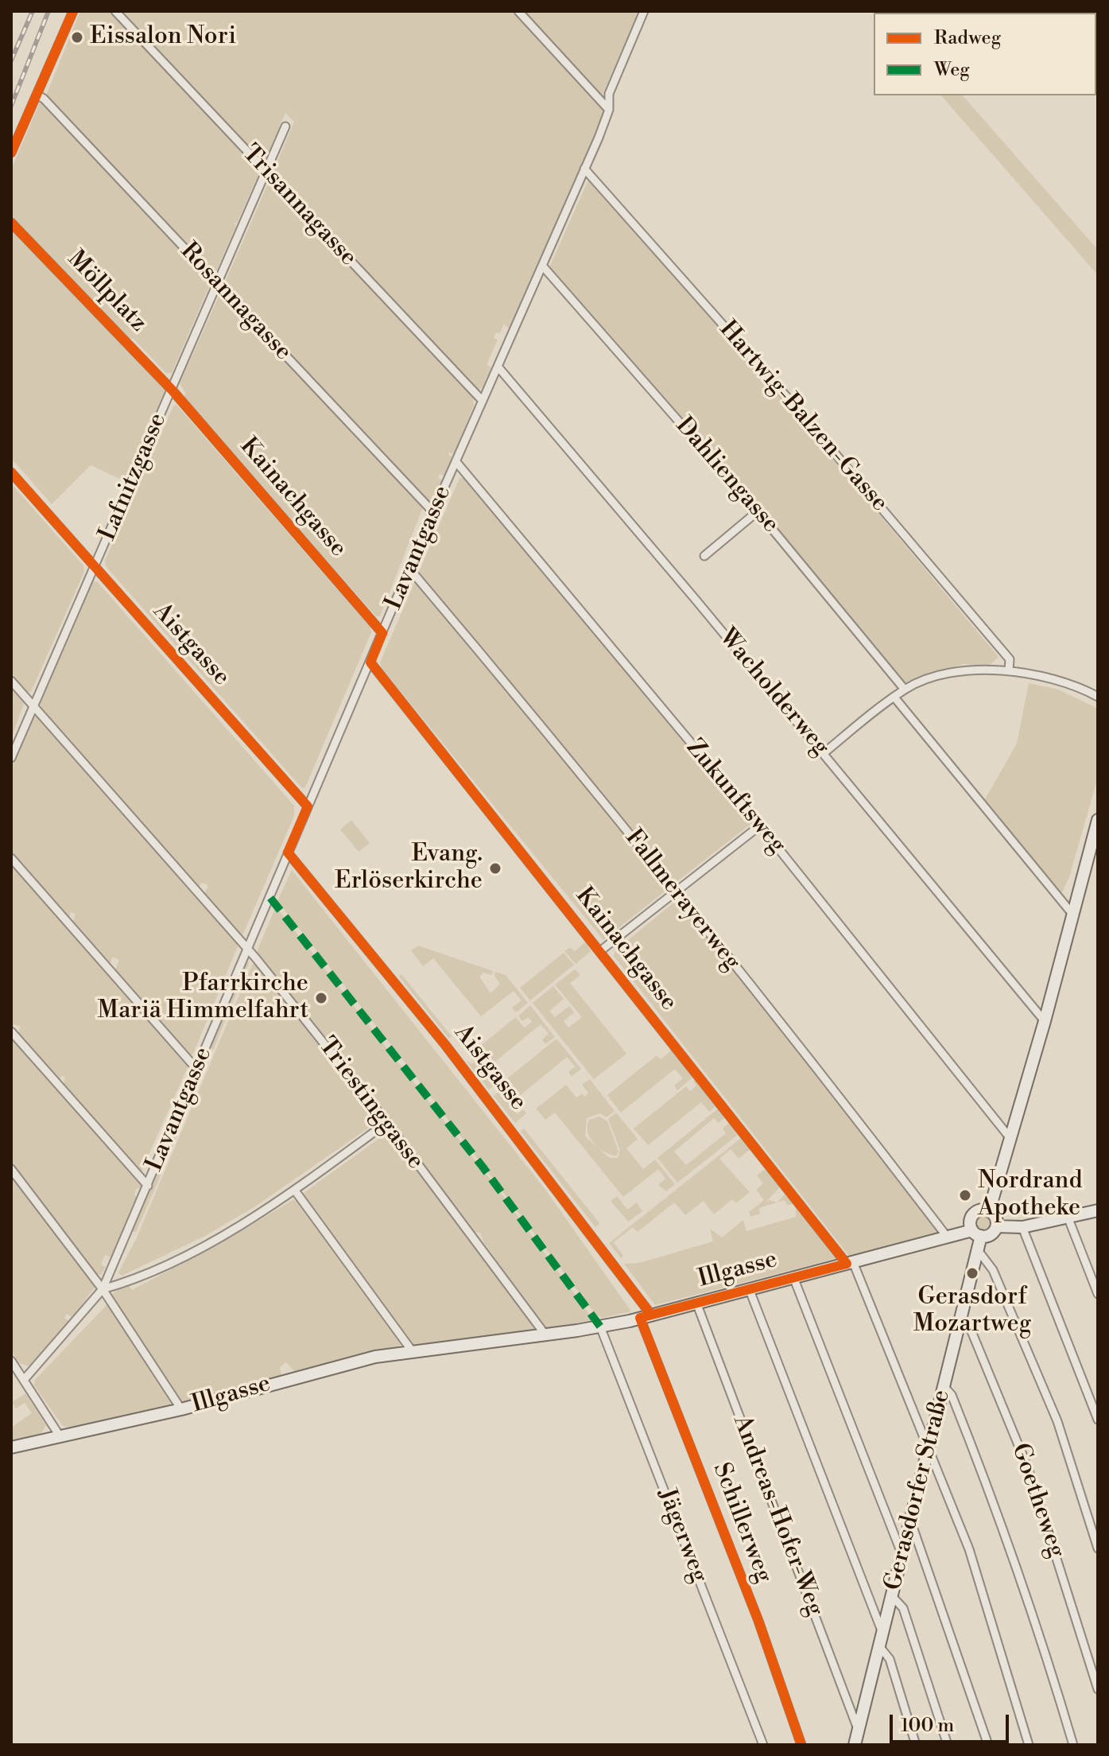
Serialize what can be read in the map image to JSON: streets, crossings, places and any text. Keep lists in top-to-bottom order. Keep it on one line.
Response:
{"streets":{"street":["Trisannagasse","Möllplatz","Rosannagasse","Hartwig-Balzen-Gasse","Dahliengasse","Lafnitzgasse","Kainachgasse","Lavantgasse","Aistgasse","Wacholderweg","Zukunftsweg","Fallmerayerweg","Triestinggasse","Illgasse","Gerasdorfer Straße","Goetheweg","Andreas-Hofer-Weg","Schillerweg","Jägerweg"]},"crossings":[["Trisannagasse","Lafnitzgasse"],["Trisannagasse","Lavantgasse"],["Möllplatz","Lafnitzgasse"],["Möllplatz","Kainachgasse"],["Rosannagasse","Lafnitzgasse"],["Rosannagasse","Lavantgasse"],["Hartwig-Balzen-Gasse","Lavantgasse"],["Dahliengasse","Lavantgasse"],["Lafnitzgasse","Kainachgasse"],["Lafnitzgasse","Aistgasse"],["Lafnitzgasse","Triestinggasse"],["Kainachgasse","Lavantgasse"],["Kainachgasse","Illgasse"],["Kainachgasse","Gerasdorfer Straße"],["Lavantgasse","Aistgasse"],["Lavantgasse","Wacholderweg"],["Lavantgasse","Zukunftsweg"],["Lavantgasse","Fallmerayerweg"],["Lavantgasse","Triestinggasse"],["Aistgasse","Illgasse"],["Aistgasse","Schillerweg"],["Fallmerayerweg","Illgasse"],["Triestinggasse","Illgasse"],["Illgasse","Gerasdorfer Straße"],["Illgasse","Andreas-Hofer-Weg"],["Illgasse","Schillerweg"],["Illgasse","Jägerweg"],["Gerasdorfer Straße","Goetheweg"],["Gerasdorfer Straße","Andreas-Hofer-Weg"]],"places":["Eissalon Nori","Evang. Erlöserkirche","Pfarrkirche Mariä Himmelfahrt","Nordrand Apotheke","Gerasdorf Mozartweg"],"legend":["Radweg","Weg"],"scale_bar":"100 m"}
